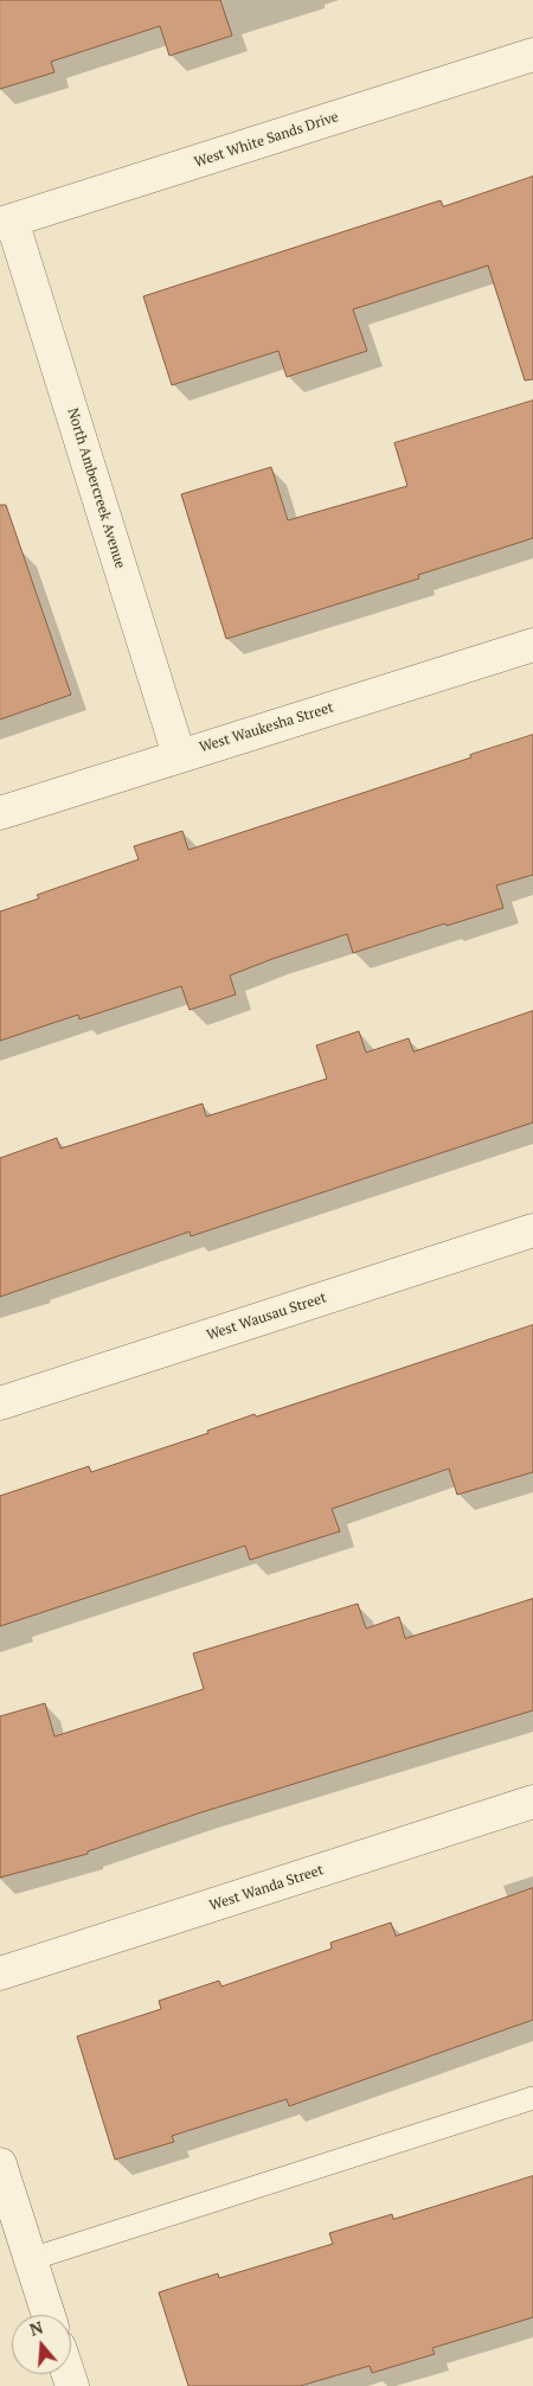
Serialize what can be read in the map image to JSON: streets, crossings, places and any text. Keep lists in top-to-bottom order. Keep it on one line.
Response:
{"streets":{"street":["West White Sands Drive","North Ambercreek Avenue","West Waukesha Street","West Wausau Street","West Wanda Street"]},"crossings":[["West White Sands Drive","North Ambercreek Avenue"],["North Ambercreek Avenue","West Waukesha Street"]],"north":"top"}
